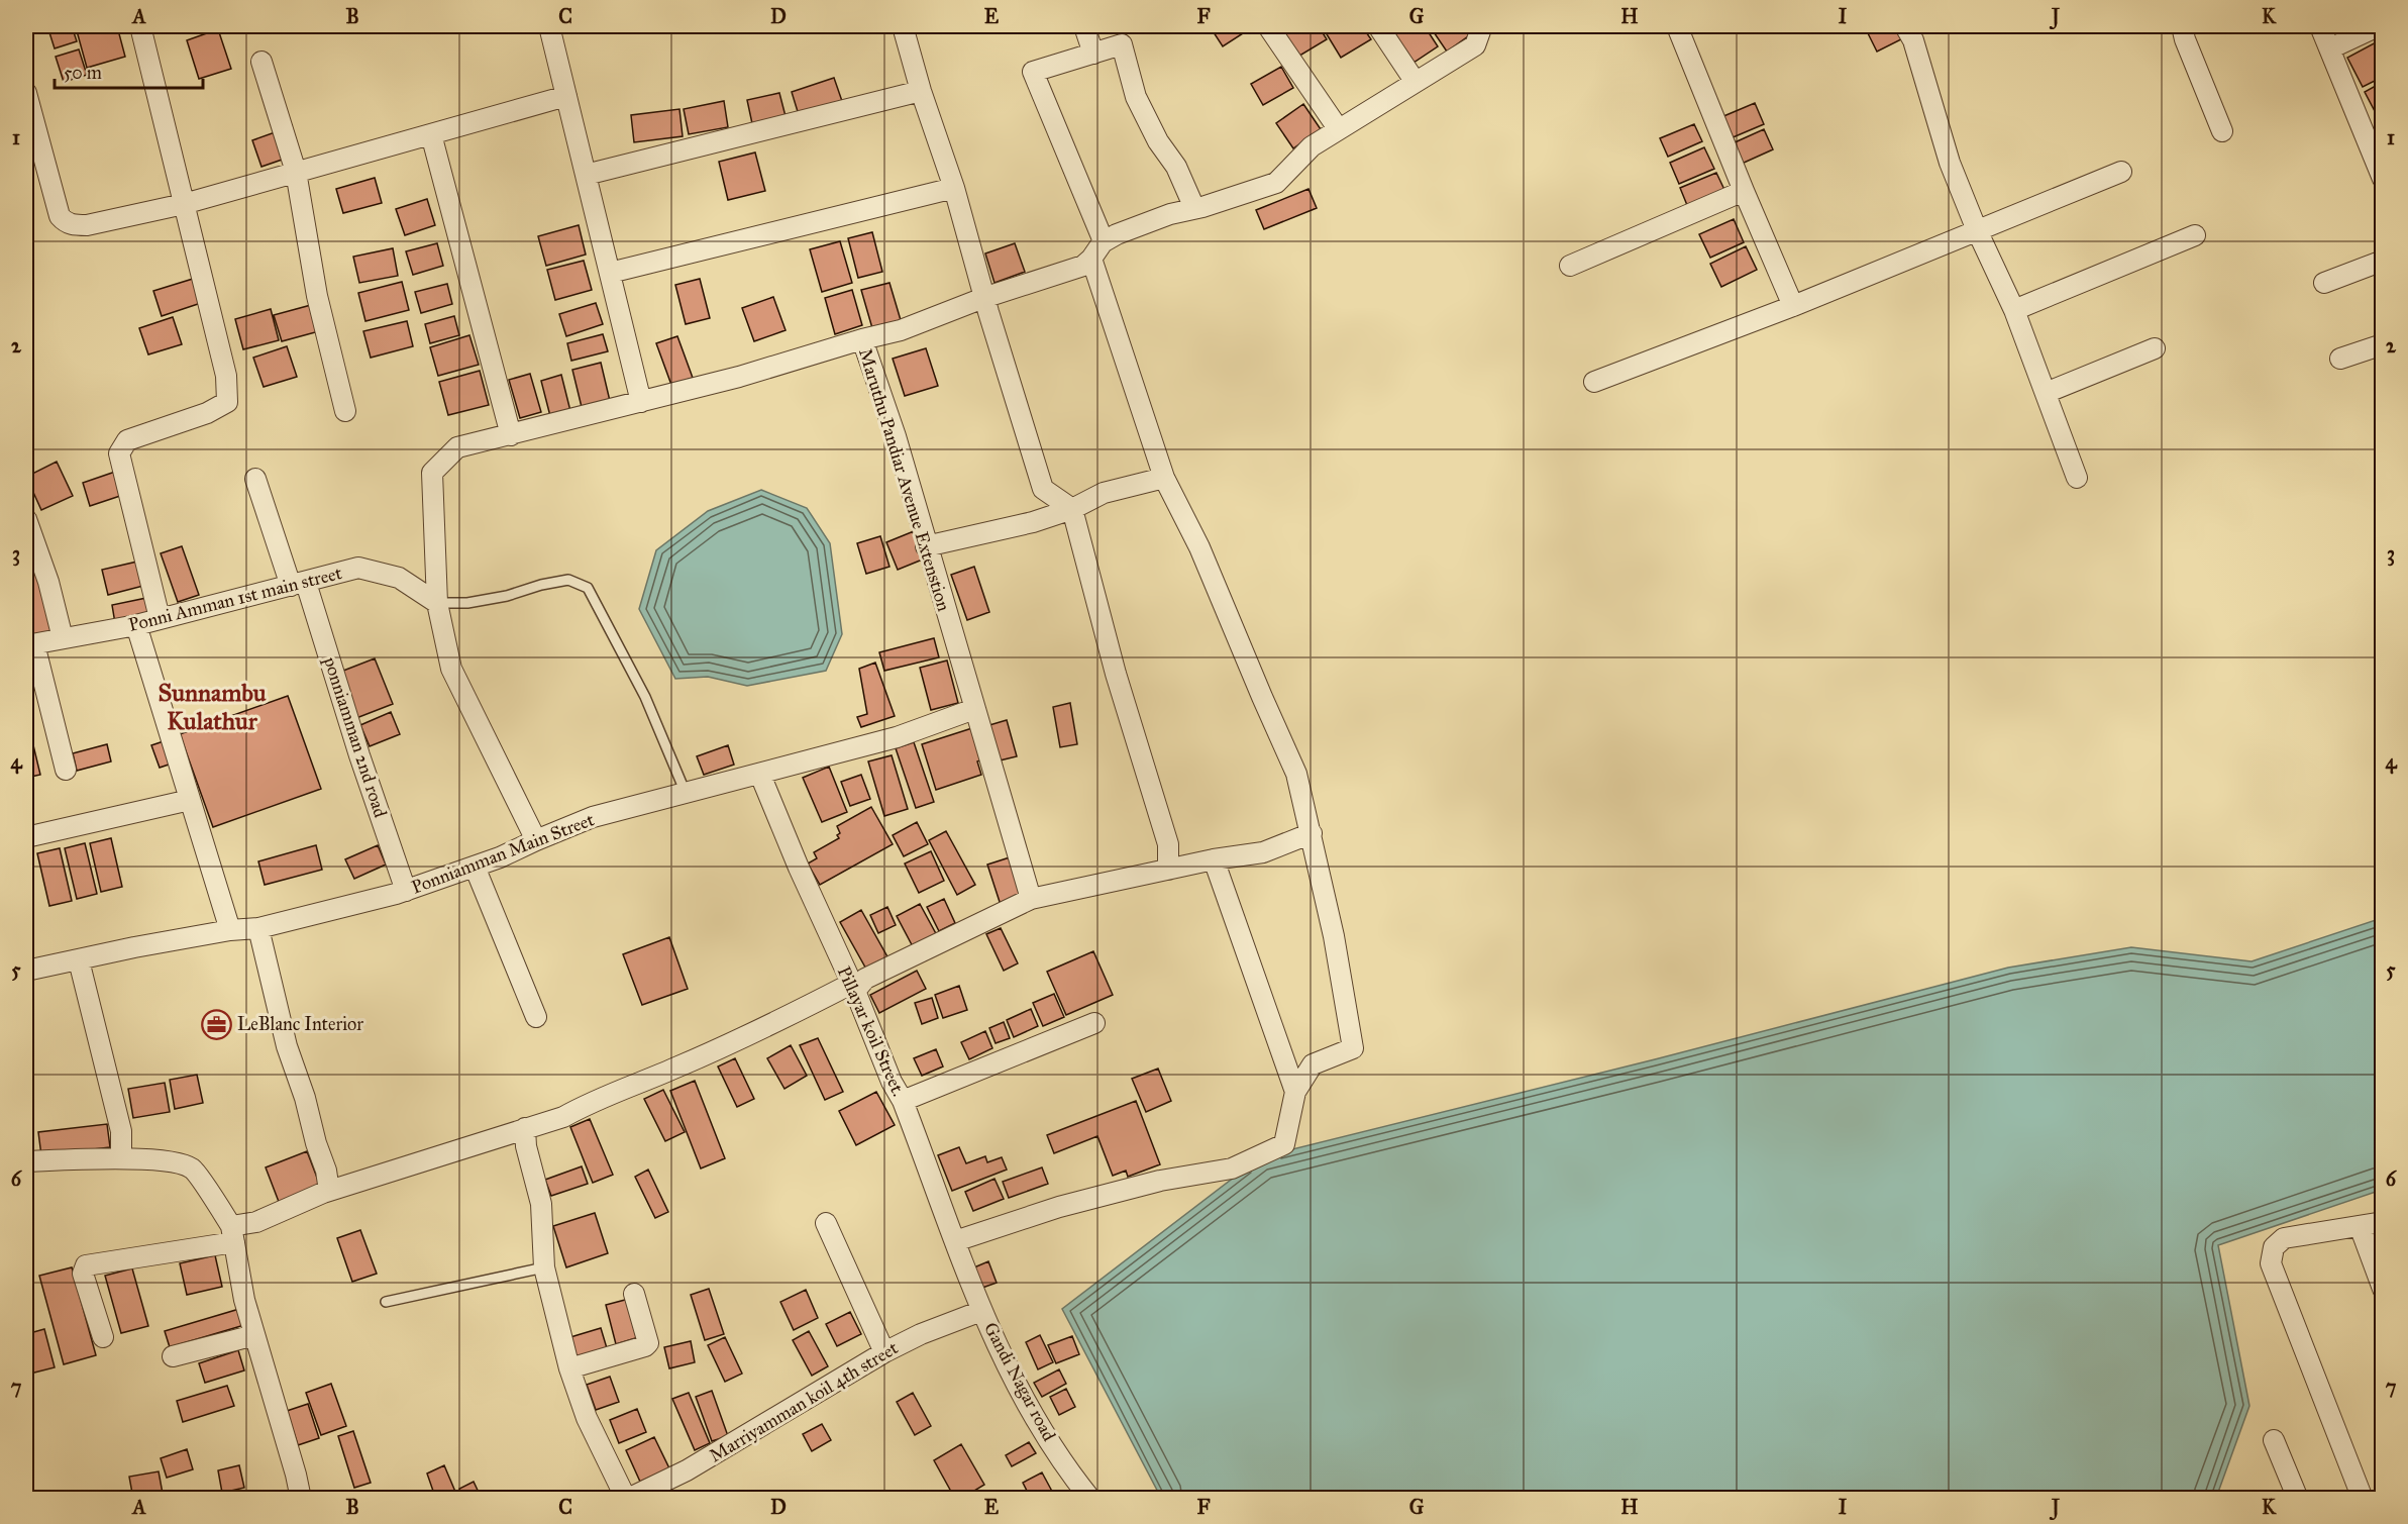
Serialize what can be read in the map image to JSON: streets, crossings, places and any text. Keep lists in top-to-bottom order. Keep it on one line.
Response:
{"streets":{"street":["Maruthu Pandiar Avenue Extenstion","Ponni Amman 1st main street","ponniamman 2nd road","Ponniamman Main Street","Pillayar koil Street.","Gandi Nagar road","Marriyamman koil 4th street"]},"crossings":[["Maruthu Pandiar Avenue Extenstion","Ponniamman Main Street"],["Ponni Amman 1st main street","ponniamman 2nd road"],["ponniamman 2nd road","Ponniamman Main Street"],["Ponniamman Main Street","Pillayar koil Street."],["Pillayar koil Street.","Gandi Nagar road"],["Pillayar koil Street.","Marriyamman koil 4th street"],["Gandi Nagar road","Marriyamman koil 4th street"]],"districts":["Sunnambu Kulathur"],"places":{"office":["LeBlanc Interior"]},"scale_bar":"50 m","grid":{"columns":["A","B","C","D","E","F","G","H","I","J","K"],"rows":["1","2","3","4","5","6","7"]}}
